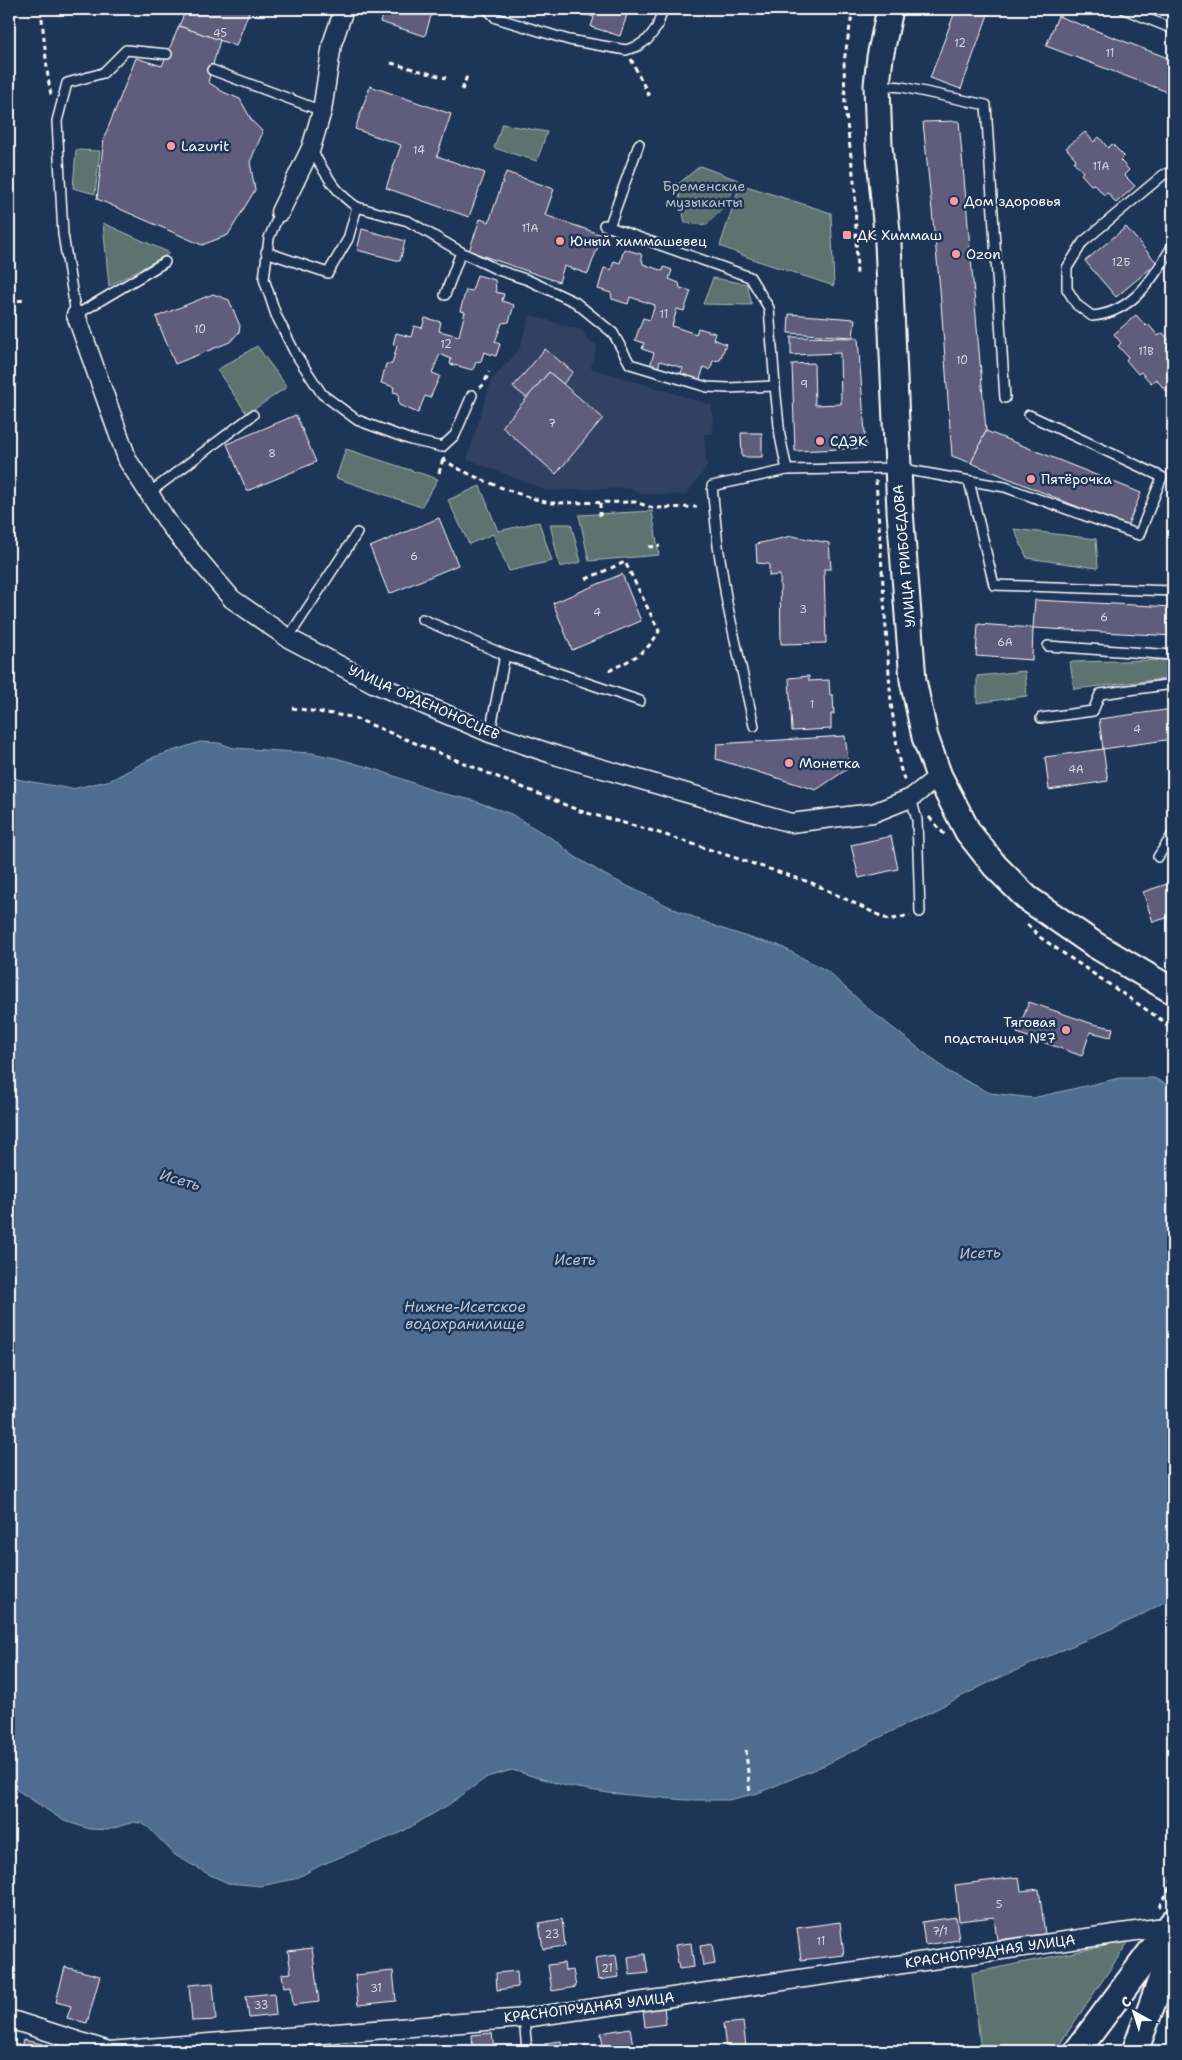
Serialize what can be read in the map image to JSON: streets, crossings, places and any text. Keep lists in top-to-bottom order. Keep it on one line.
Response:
{"streets":{"main road":["УЛИЦА ГРИБОЕДОВА"],"street":["УЛИЦА ОРДЕНОНОСЦЕВ","КРАСНОПРУДНАЯ УЛИЦА"]},"crossings":[["УЛИЦА ГРИБОЕДОВА","УЛИЦА ОРДЕНОНОСЦЕВ"]],"water":["Исеть","Нижне-Исетское водохранилище"],"parks":["Бременские музыканты"],"places":{"other":["Lazurit","Дом здоровья","Юный химмашевец","Ozon","СДЭК","Пятёрочка","Монетка","Тяговая подстанция №7"],"transit":["ДК Химмаш"]},"house_numbers":["45","12","11","14","11А","11А","12Б","11","10","12","11В","10","9","7","8","6","3","4","6","6А","1","4","4А","5","7/1","23","11","21","31","33"],"north":"top left"}
